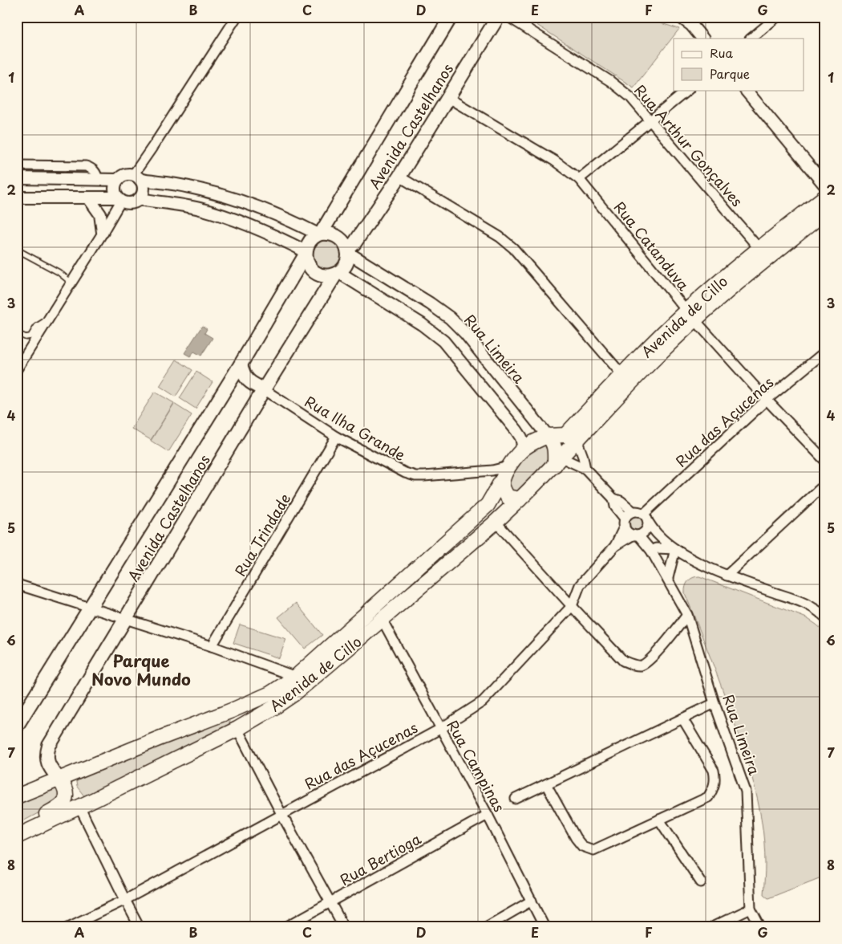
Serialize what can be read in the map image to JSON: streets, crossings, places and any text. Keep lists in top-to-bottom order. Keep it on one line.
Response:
{"streets":{"main road":["Avenida Castelhanos","Avenida de Cillo"],"street":["Rua Arthur Gonçalves","Rua Catanduva","Rua Limeira","Rua das Açucenas","Rua Ilha Grande","Rua Trindade","Rua Campinas","Rua Bertioga"]},"crossings":[["Avenida Castelhanos","Rua Catanduva"],["Avenida Castelhanos","Avenida de Cillo"],["Avenida Castelhanos","Rua Limeira"],["Avenida Castelhanos","Rua Ilha Grande"],["Rua Arthur Gonçalves","Avenida de Cillo"],["Rua Catanduva","Avenida de Cillo"],["Rua Catanduva","Rua das Açucenas"],["Avenida de Cillo","Rua Limeira"],["Avenida de Cillo","Rua Ilha Grande"],["Avenida de Cillo","Rua Campinas"],["Rua Limeira","Rua das Açucenas"],["Rua das Açucenas","Rua Campinas"],["Rua Ilha Grande","Rua Trindade"],["Rua Campinas","Rua Bertioga"]],"districts":["Parque Novo Mundo"],"legend":["Rua","Parque"],"grid":{"columns":["A","B","C","D","E","F","G"],"rows":["1","2","3","4","5","6","7","8"]}}
